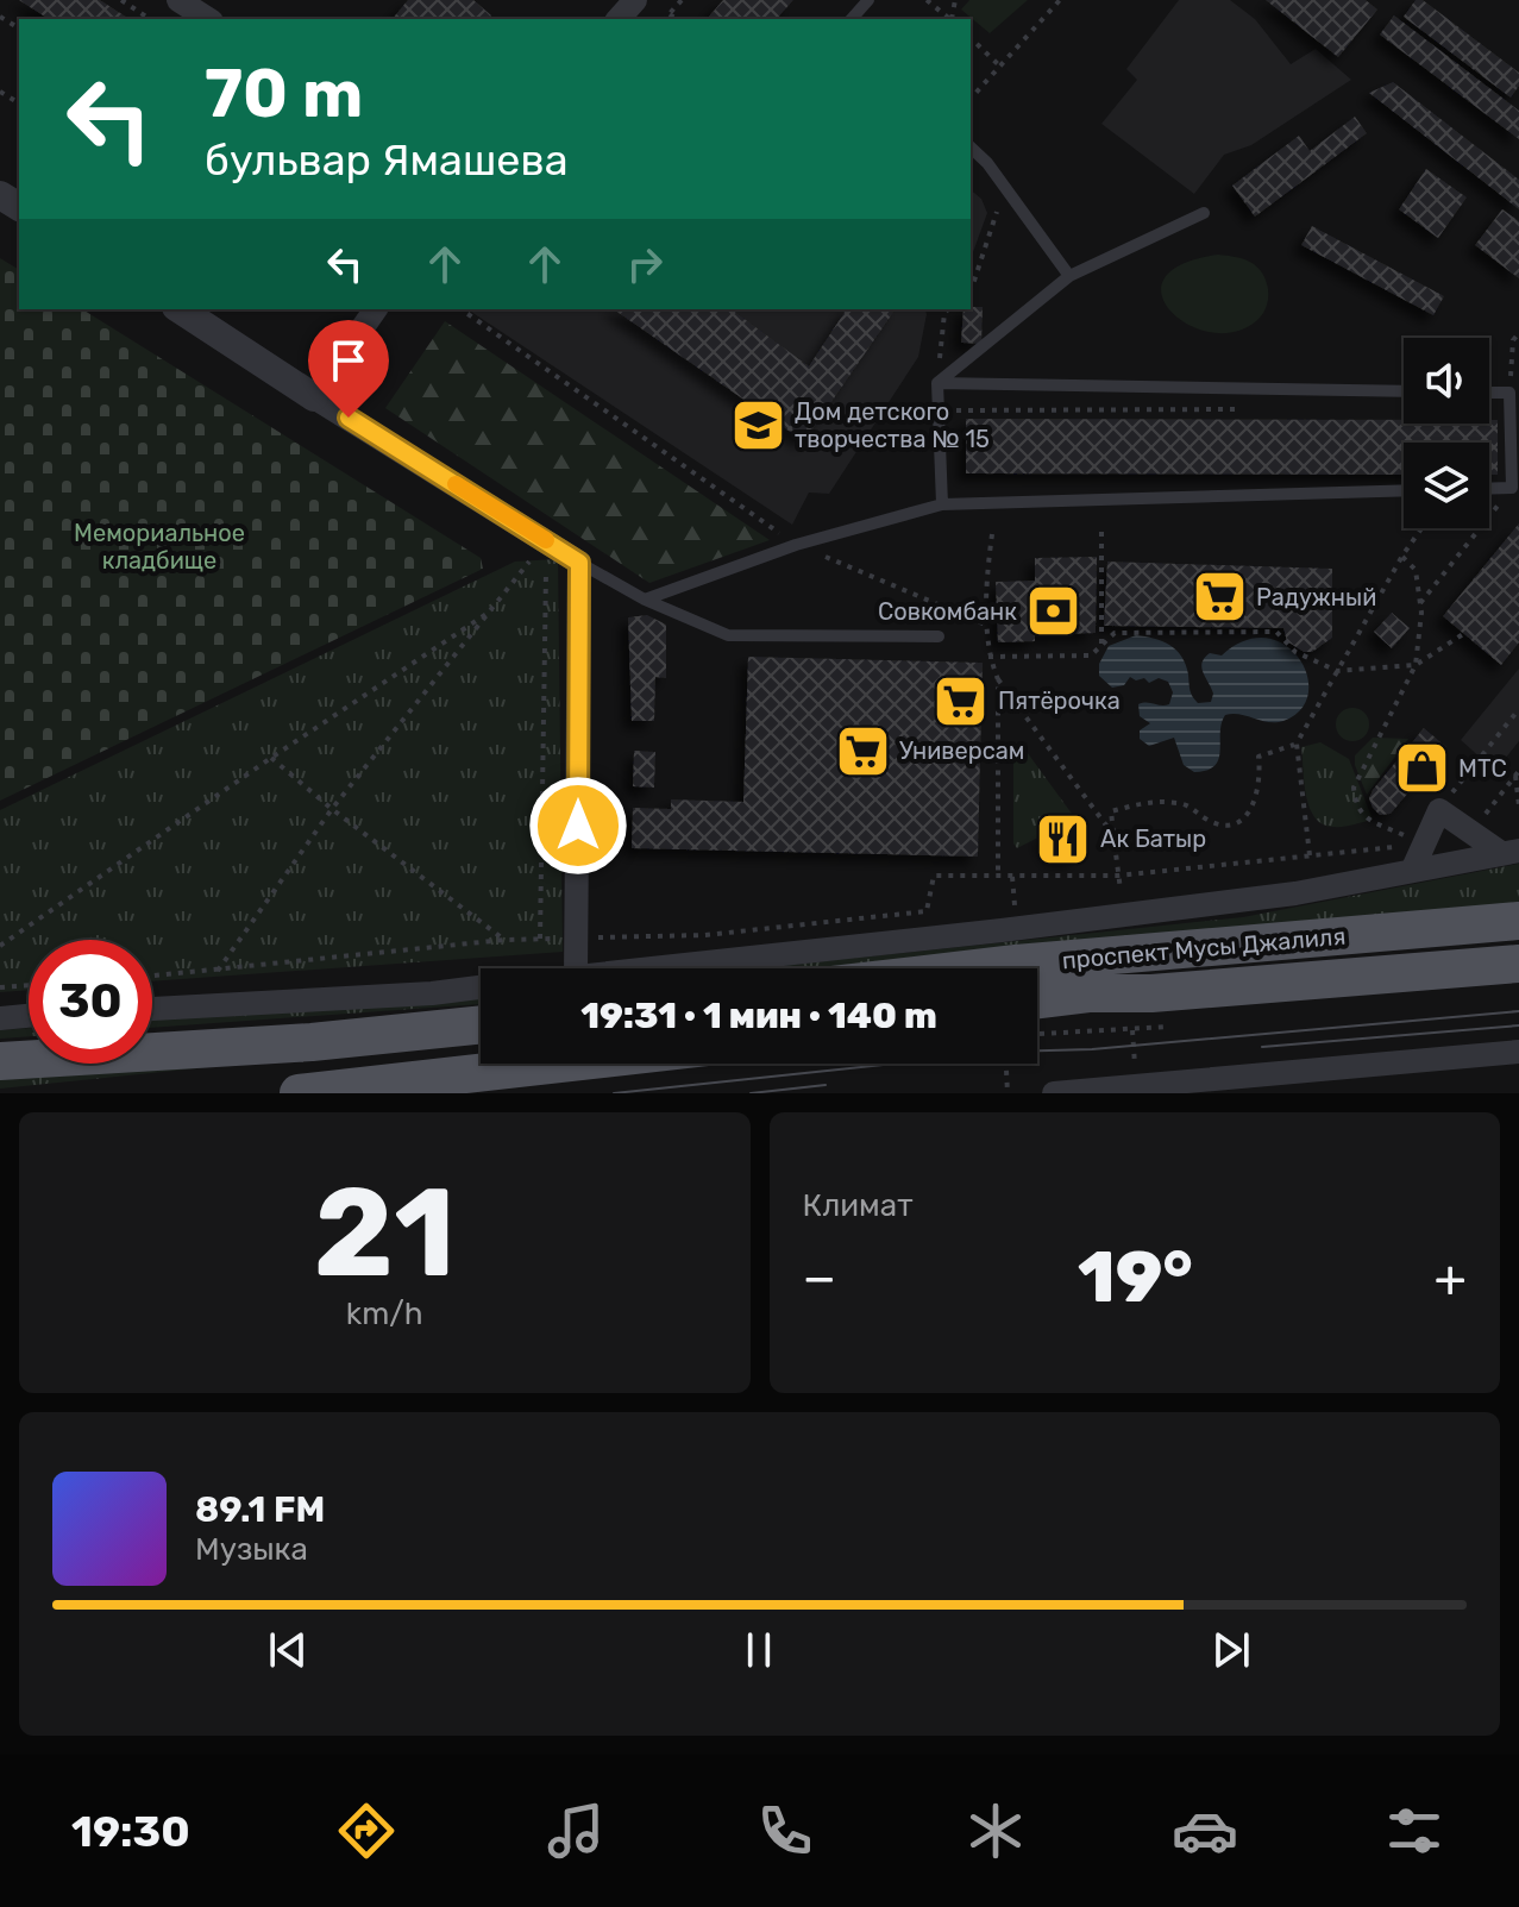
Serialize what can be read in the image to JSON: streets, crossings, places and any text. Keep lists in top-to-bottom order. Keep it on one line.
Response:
{"streets":{"main road":["проспект Мусы Джалиля"]},"parks":["Мемориальное кладбище"],"places":{"school or university":["Дом детского творчества № 15"],"supermarket":["Радужный","Пятёрочка","Универсам"],"bank":["Совкомбанк"],"shop":["МТС"],"restaurant":["Ак Батыр"]},"page":{"turn":["70 m","бульвар Ямашева"],"limit":"30","trip":"19:31 · 1 мин · 140 m","tile":[["21","km/h"],"Климат"],"heat":["−","19°","+"],"song":["89.1 FM","Музыка"],"tabs":"19:30"}}
